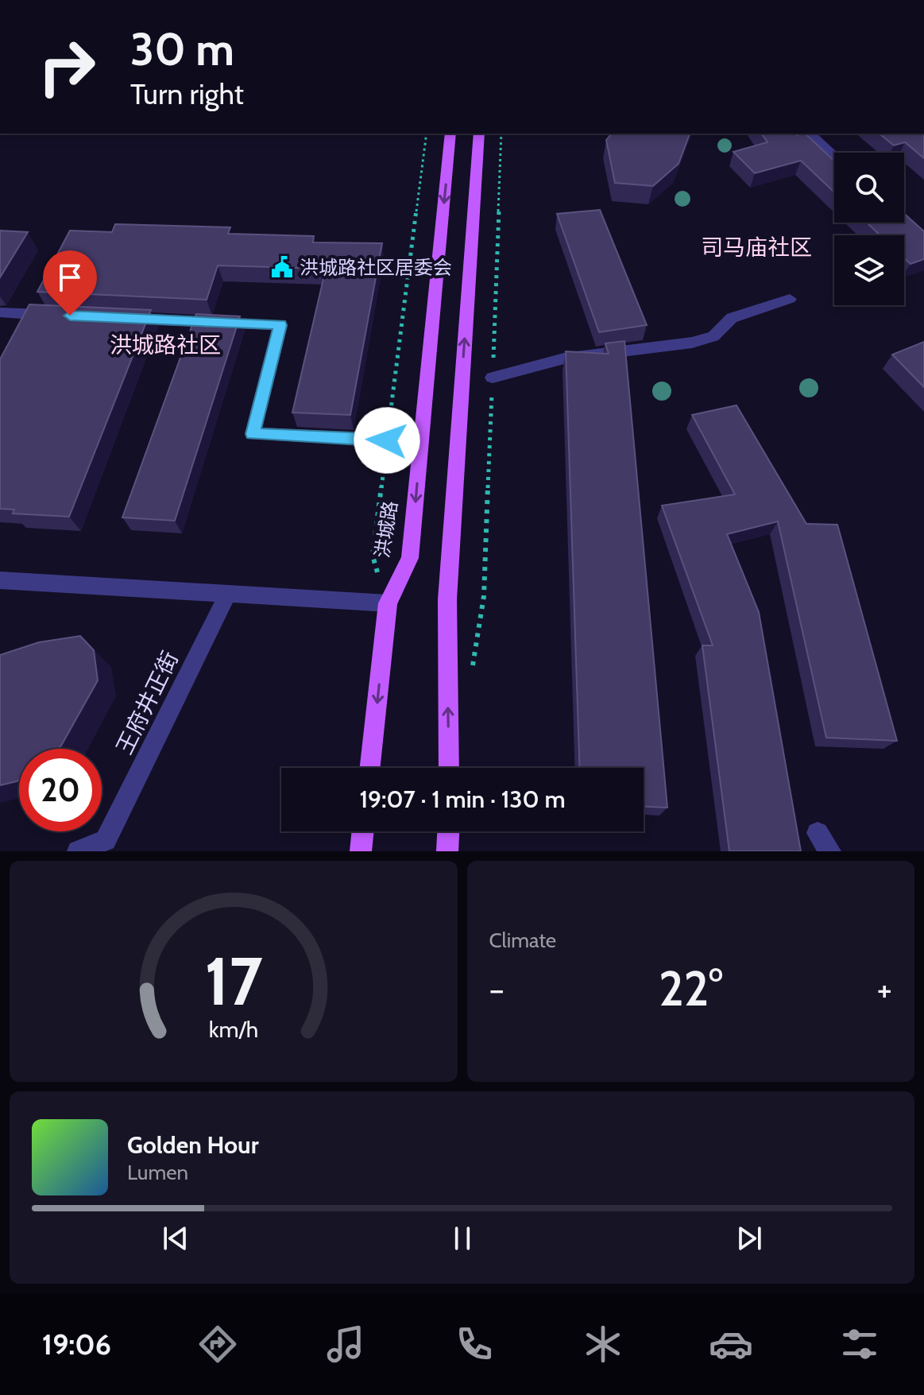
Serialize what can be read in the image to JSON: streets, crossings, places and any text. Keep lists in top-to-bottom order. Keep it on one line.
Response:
{"streets":{"main road":["洪城路"],"street":["王府井正街"]},"districts":["司马庙社区","洪城路社区"],"places":{"public building":["洪城路社区居委会"]},"page":{"turn":["30 m","Turn right"],"limit":"20","trip":"19:07 · 1 min · 130 m","tile":"Climate","heat":["−","22°","+"],"song":["Golden Hour","Lumen"],"tabs":"19:06","gauge":["17","km/h"]}}
